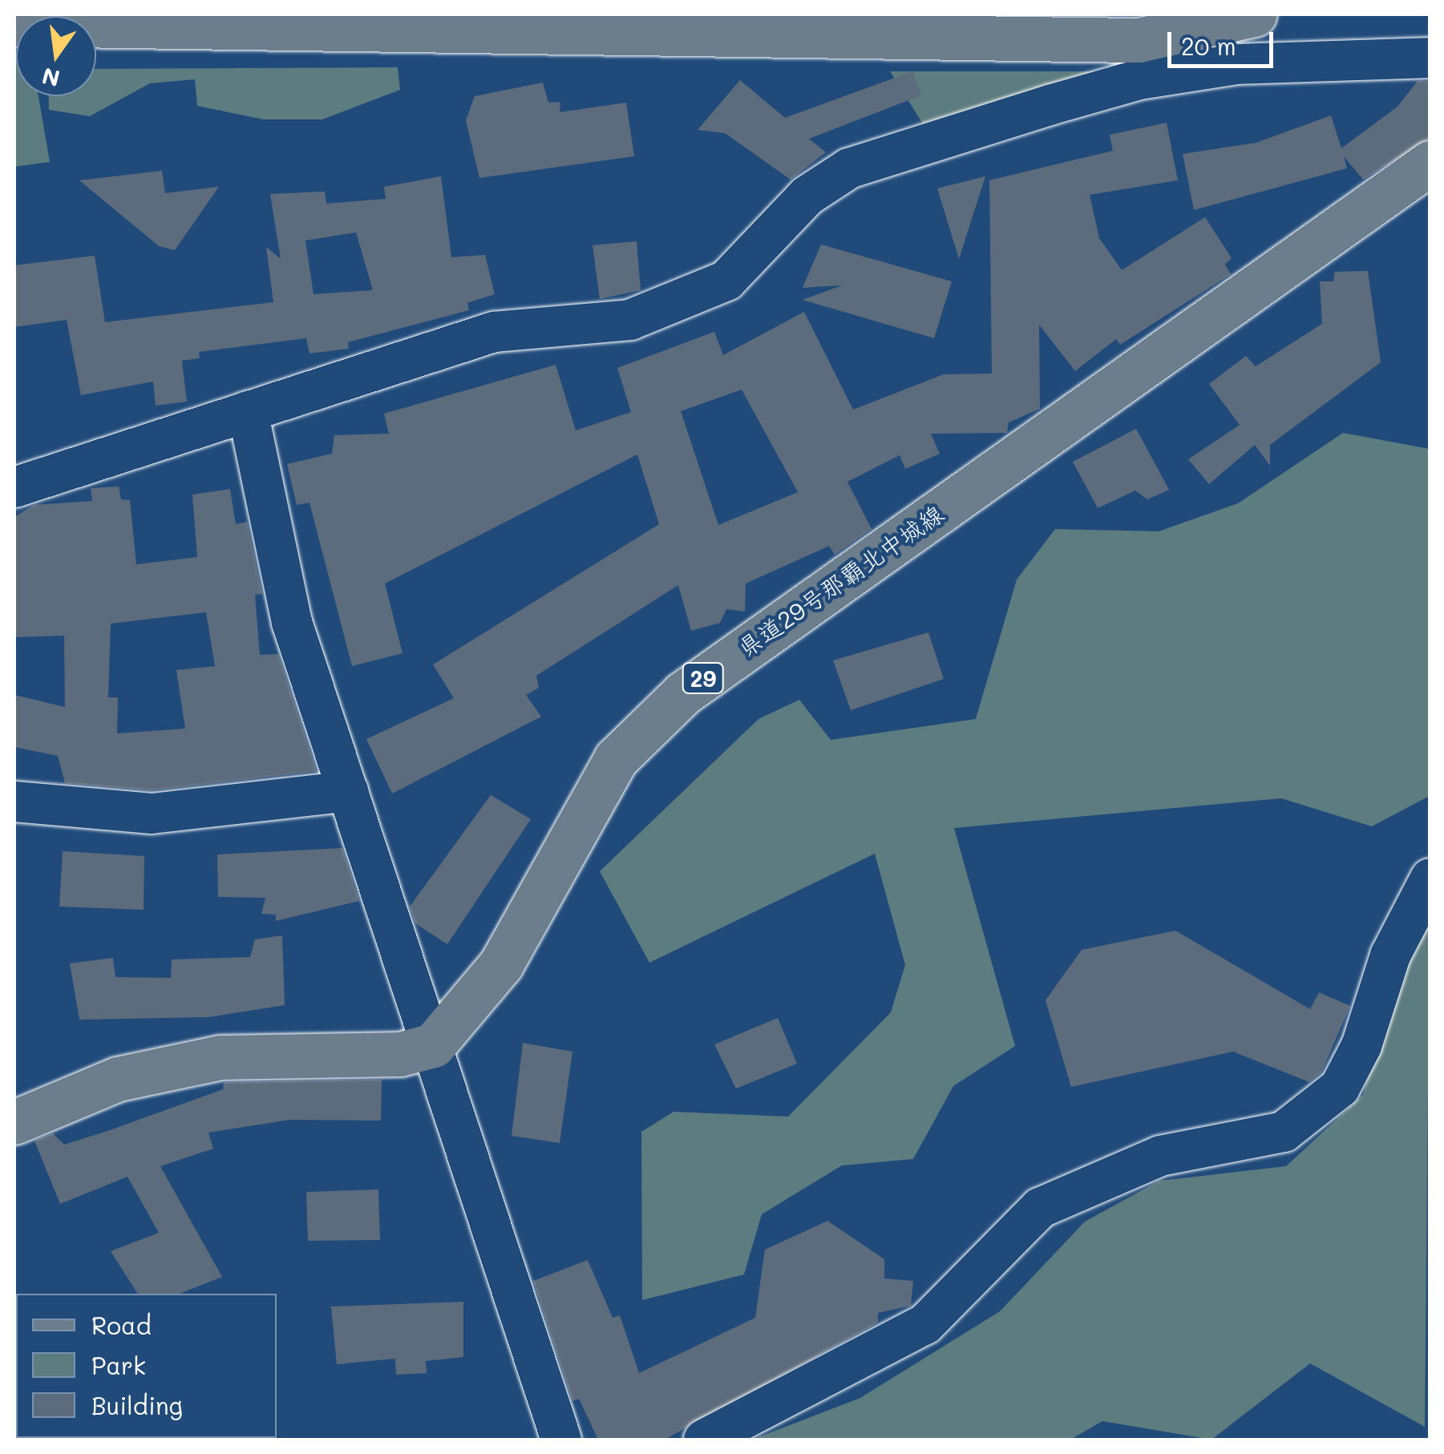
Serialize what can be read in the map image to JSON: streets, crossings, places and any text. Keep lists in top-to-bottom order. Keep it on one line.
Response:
{"streets":{"main road":["県道29号那覇北中城線","29"]},"legend":["Road","Park","Building"],"scale_bar":"20 m","north":"bottom"}
